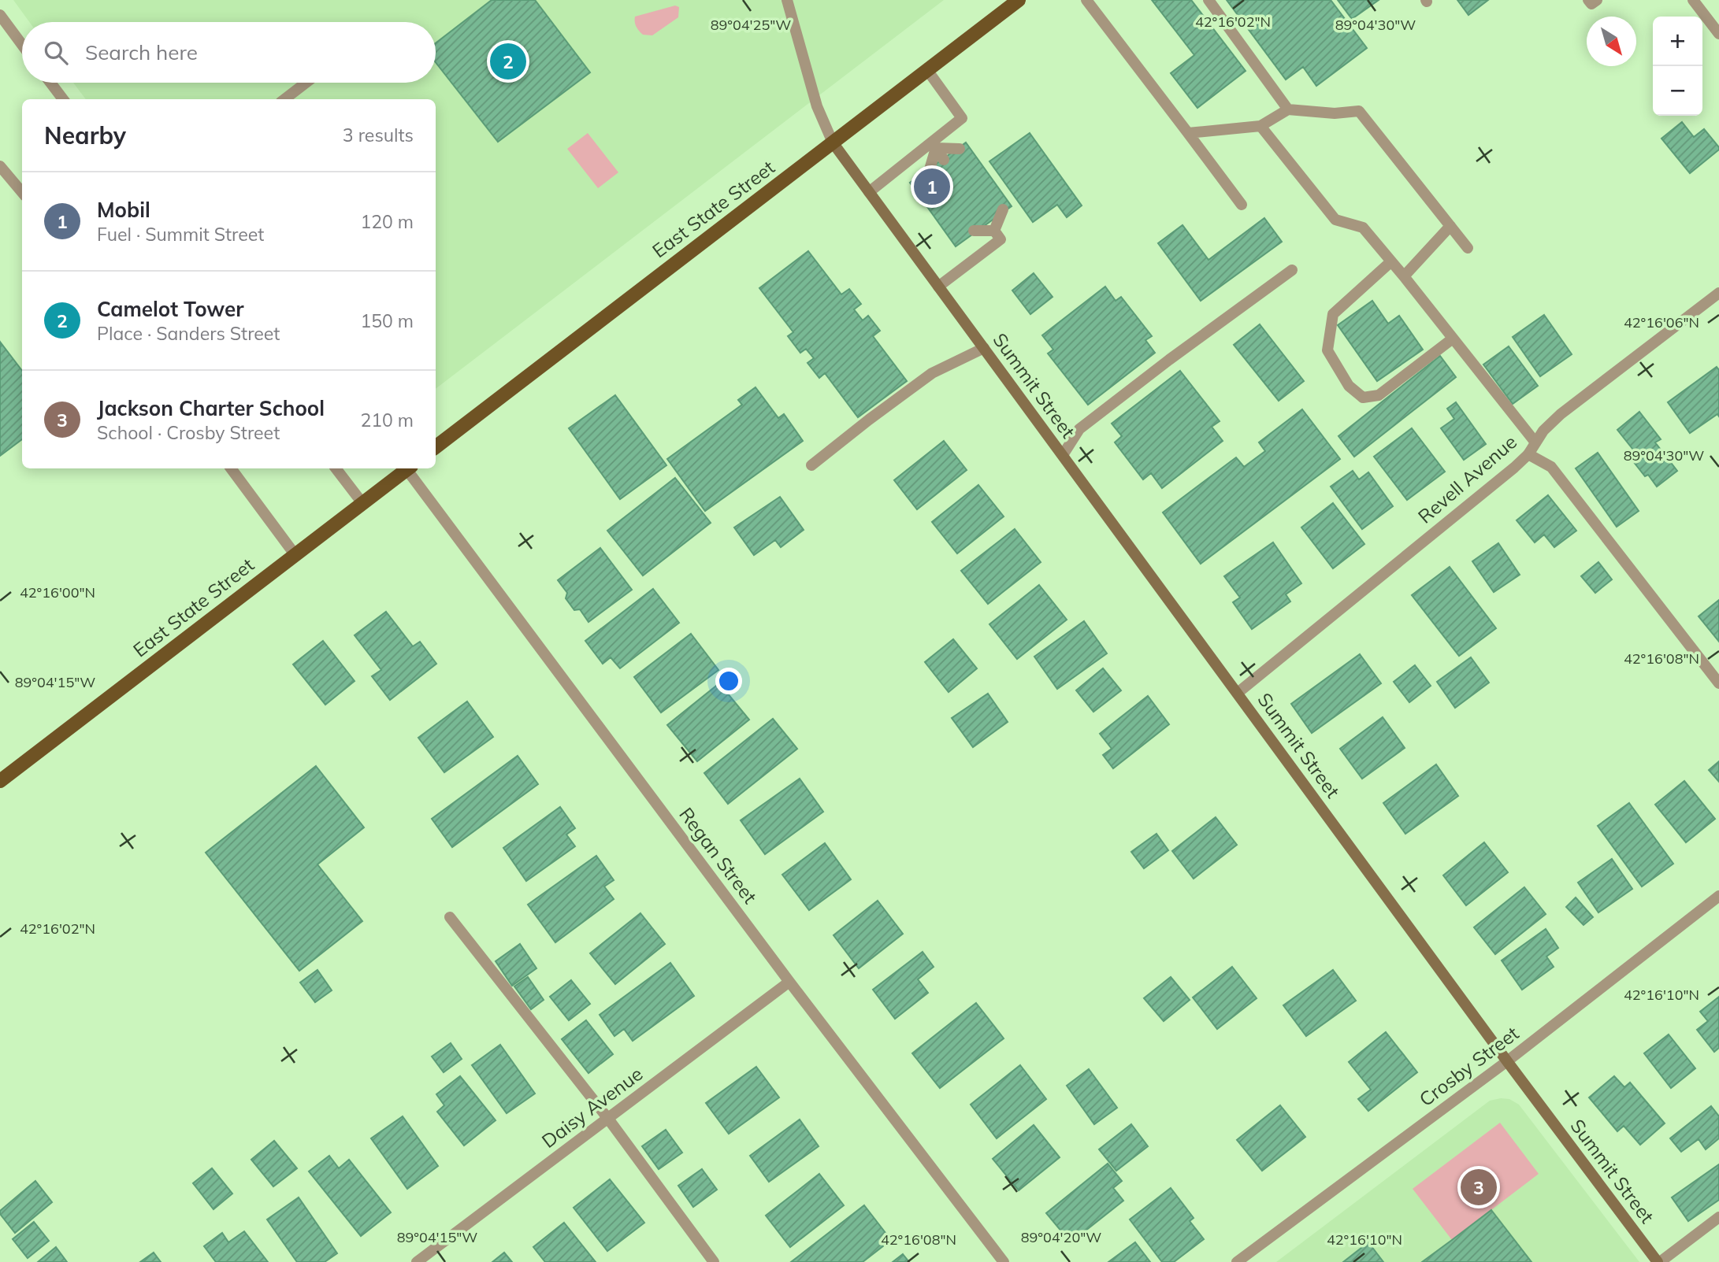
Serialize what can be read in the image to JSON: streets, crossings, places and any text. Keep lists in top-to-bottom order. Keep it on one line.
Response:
{"streets":{"main road":["East State Street"],"street":["Summit Street","Revell Avenue","Regan Street","Crosby Street","Daisy Avenue"]},"crossings":[["East State Street","Summit Street"],["Summit Street","Revell Avenue"],["Summit Street","Crosby Street"],["Regan Street","Daisy Avenue"]],"north":"bottom right","page":{"map_buttons":["+","−"],"search":"Search here","pins":["2","1","3"],"heading":["Nearby","3 results"],"list":[{"mark":"1","name":"Mobil","note":"Fuel · Summit Street","value":"120 m"},{"mark":"2","name":"Camelot Tower","note":"Place · Sanders Street","value":"150 m"},{"mark":"3","name":"Jackson Charter School","note":"School · Crosby Street","value":"210 m"}]},"coordinates":["42°16'02\"N","89°04'25\"W","89°04'30\"W","42°16'06\"N","42°16'00\"N","42°16'08\"N","89°04'15\"W","42°16'10\"N","89°04'20\"W"]}
